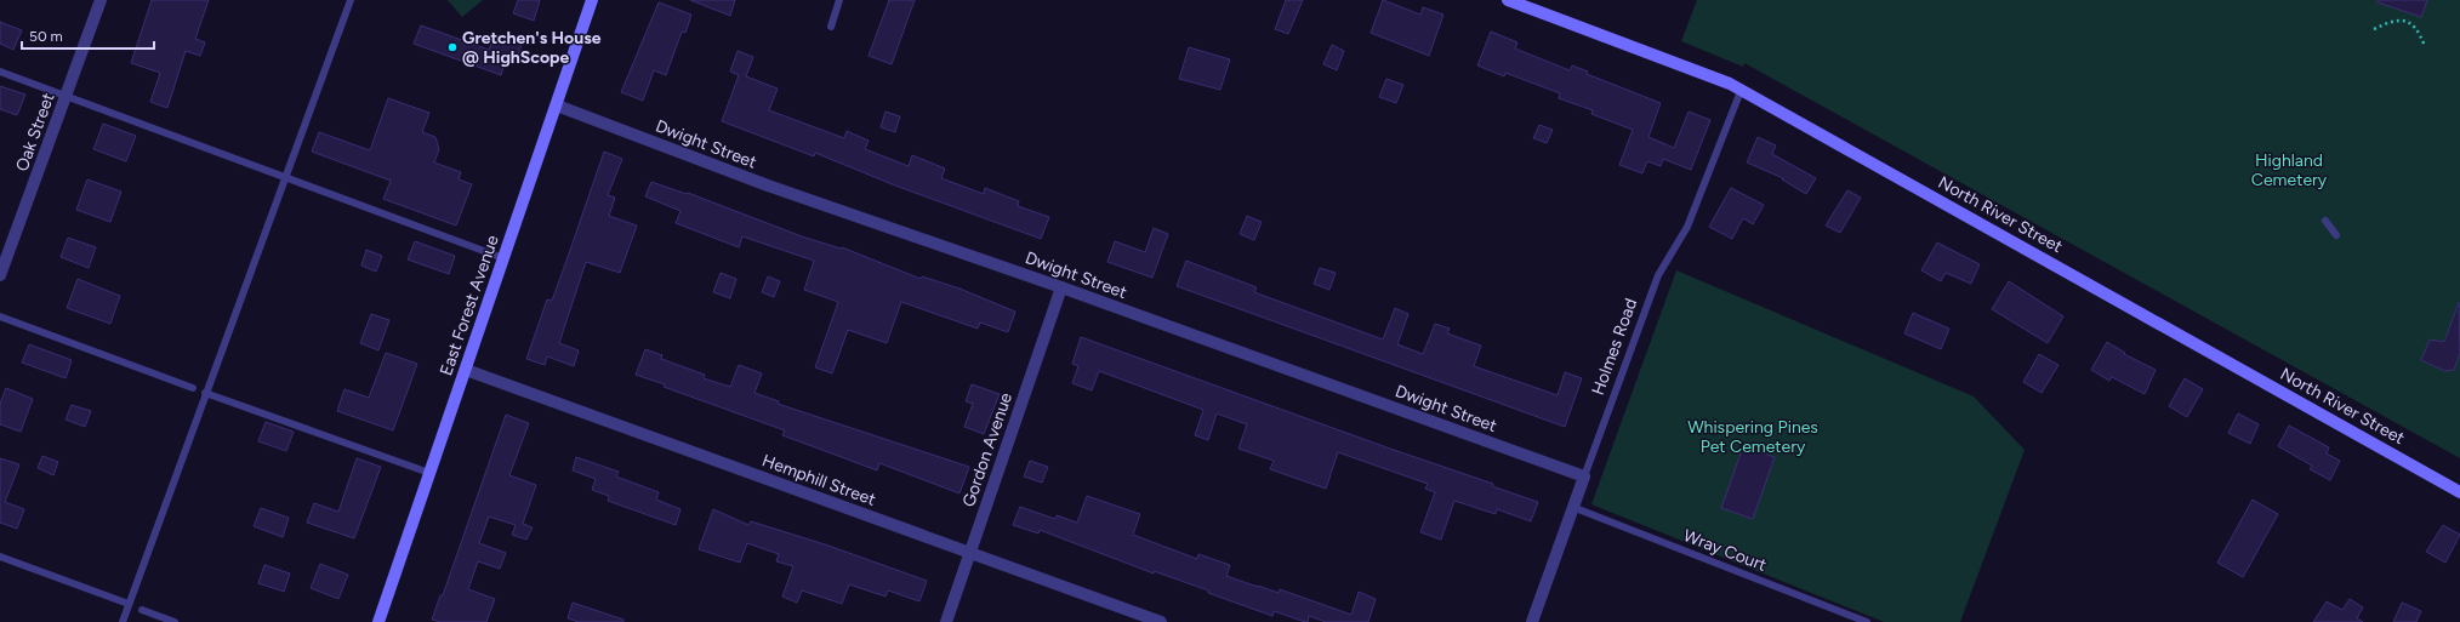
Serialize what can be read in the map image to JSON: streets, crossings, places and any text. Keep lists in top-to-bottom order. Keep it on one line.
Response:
{"streets":{"street":["Oak Street","Dwight Street","North River Street","East Forest Avenue","Holmes Road","Gordon Avenue","Hemphill Street"],"lane":["Wray Court"]},"crossings":[["Dwight Street","East Forest Avenue"],["Dwight Street","Holmes Road"],["Dwight Street","Gordon Avenue"],["North River Street","Holmes Road"],["East Forest Avenue","Hemphill Street"],["Holmes Road","Wray Court"],["Gordon Avenue","Hemphill Street"]],"parks":["Highland Cemetery","Whispering Pines Pet Cemetery"],"places":["Gretchen's House @ HighScope"],"scale_bar":"50 m"}
